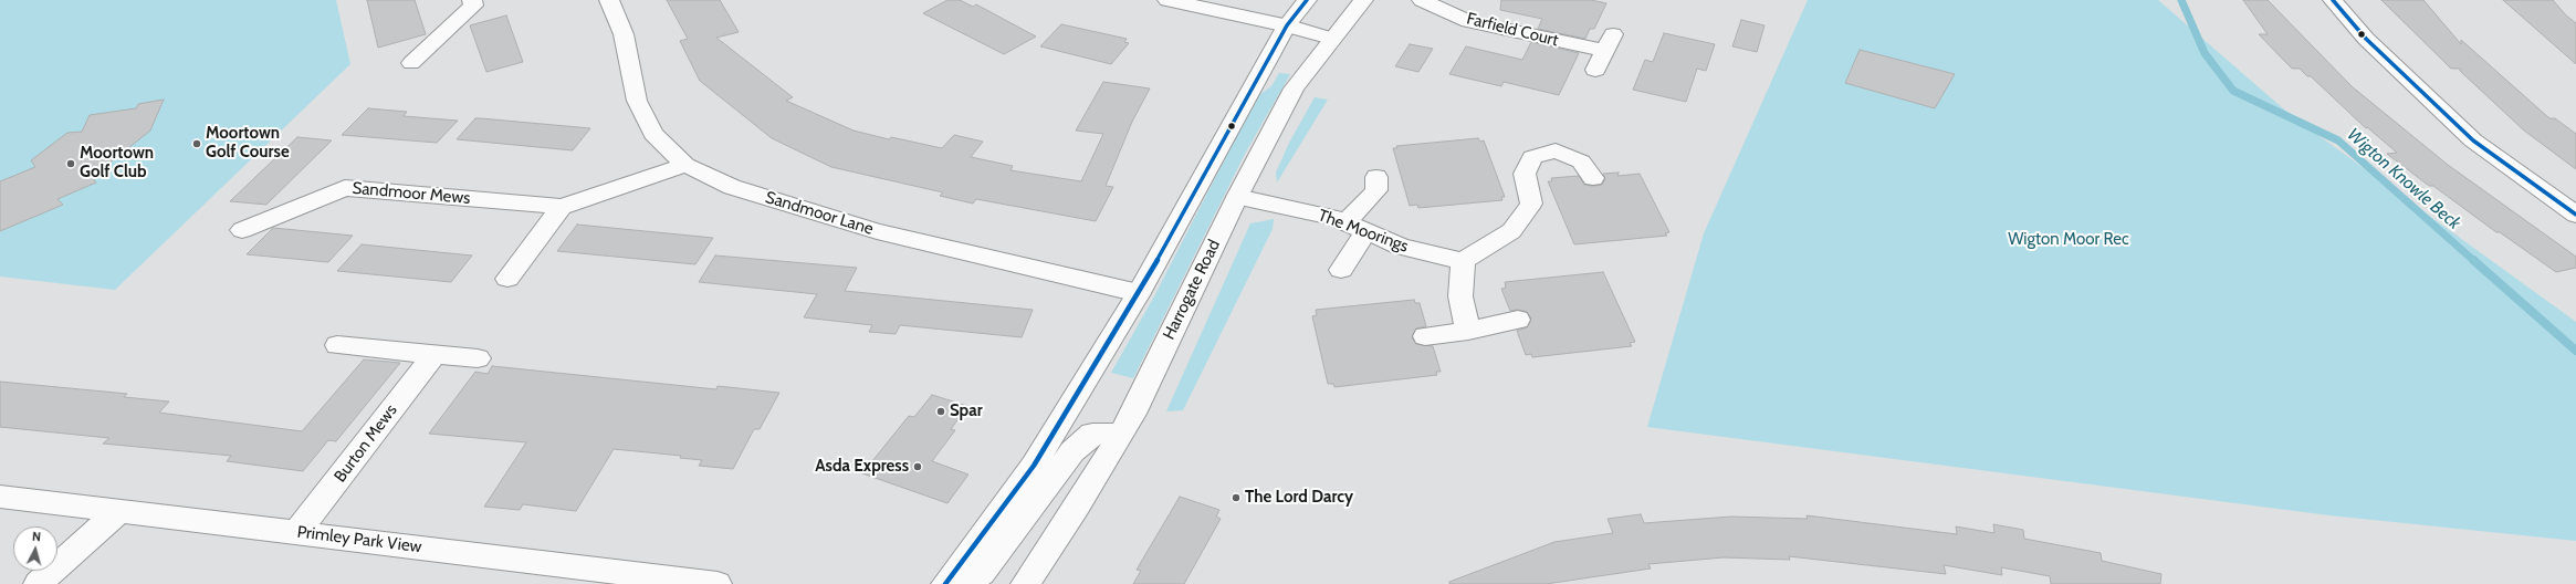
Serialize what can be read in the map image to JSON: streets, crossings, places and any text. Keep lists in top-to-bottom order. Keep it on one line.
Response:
{"streets":{"main road":["Farfield Court","Sandmoor Mews","Sandmoor Lane","The Moorings","Harrogate Road","Burton Mews","Primley Park View"]},"crossings":[["Sandmoor Mews","Sandmoor Lane"],["The Moorings","Harrogate Road"],["Burton Mews","Primley Park View"]],"water":["Wigton Knowle Beck"],"parks":["Wigton Moor Rec"],"places":["Moortown Golf Course","Moortown Golf Club","Spar","Asda Express","The Lord Darcy"],"north":"top"}
